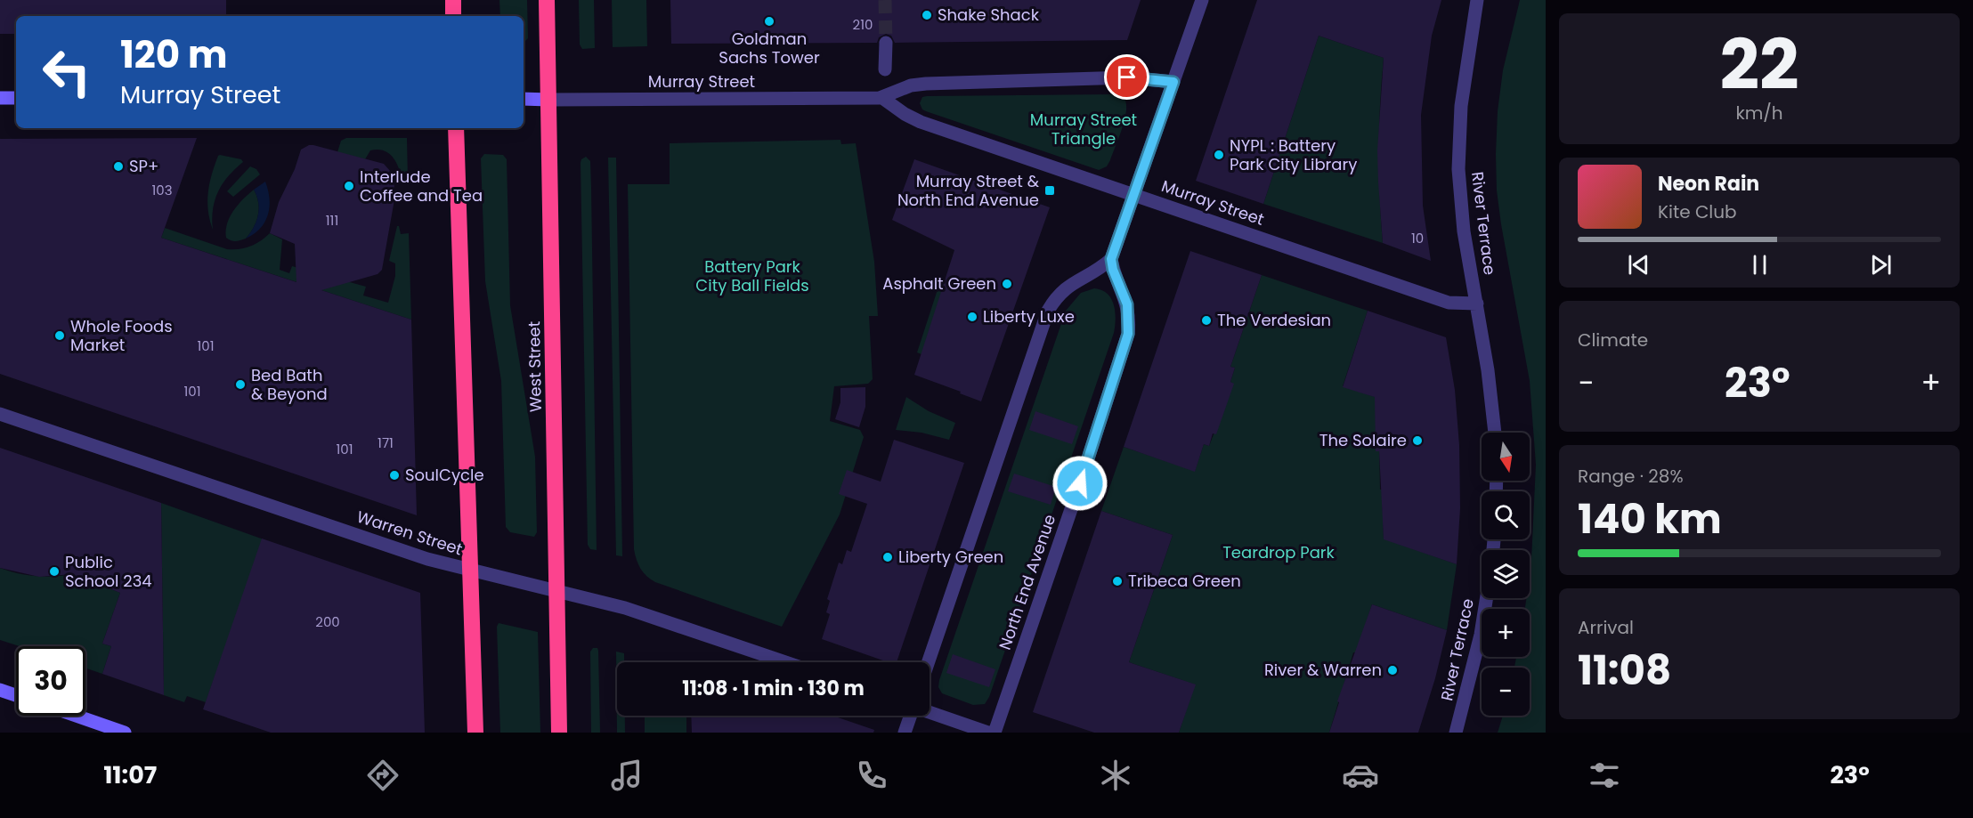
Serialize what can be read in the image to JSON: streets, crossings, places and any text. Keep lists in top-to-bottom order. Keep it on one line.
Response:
{"streets":{"highway":["West Street"],"main road":["Murray Street"],"street":["River Terrace","Warren Street","North End Avenue"]},"crossings":[["Murray Street","River Terrace"],["Murray Street","West Street"],["West Street","Warren Street"]],"parks":["Murray Street Triangle","Battery Park City Ball Fields","Teardrop Park"],"places":{"other":["Shake Shack","Goldman Sachs Tower","NYPL : Battery Park City Library","SP+","Interlude Coffee and Tea","Asphalt Green","Liberty Luxe","The Verdesian","Whole Foods Market","Bed Bath & Beyond","The Solaire","SoulCycle","Liberty Green","Public School 234","Tribeca Green","River & Warren"],"transit":["Murray Street & North End Avenue"]},"house_numbers":["210","103","111","10","101","101","171","101","200"],"north":"bottom","page":{"tile":[["22","km/h"],"Climate",["Range · 28%","140 km"],["Arrival","11:08"]],"turn":["120 m","Murray Street"],"song":["Neon Rain","Kite Club"],"heat":["−","23°","+"],"map_buttons":["+","−"],"limit":"30","trip":"11:08 · 1 min · 130 m","tabs":["11:07","23°"]}}
